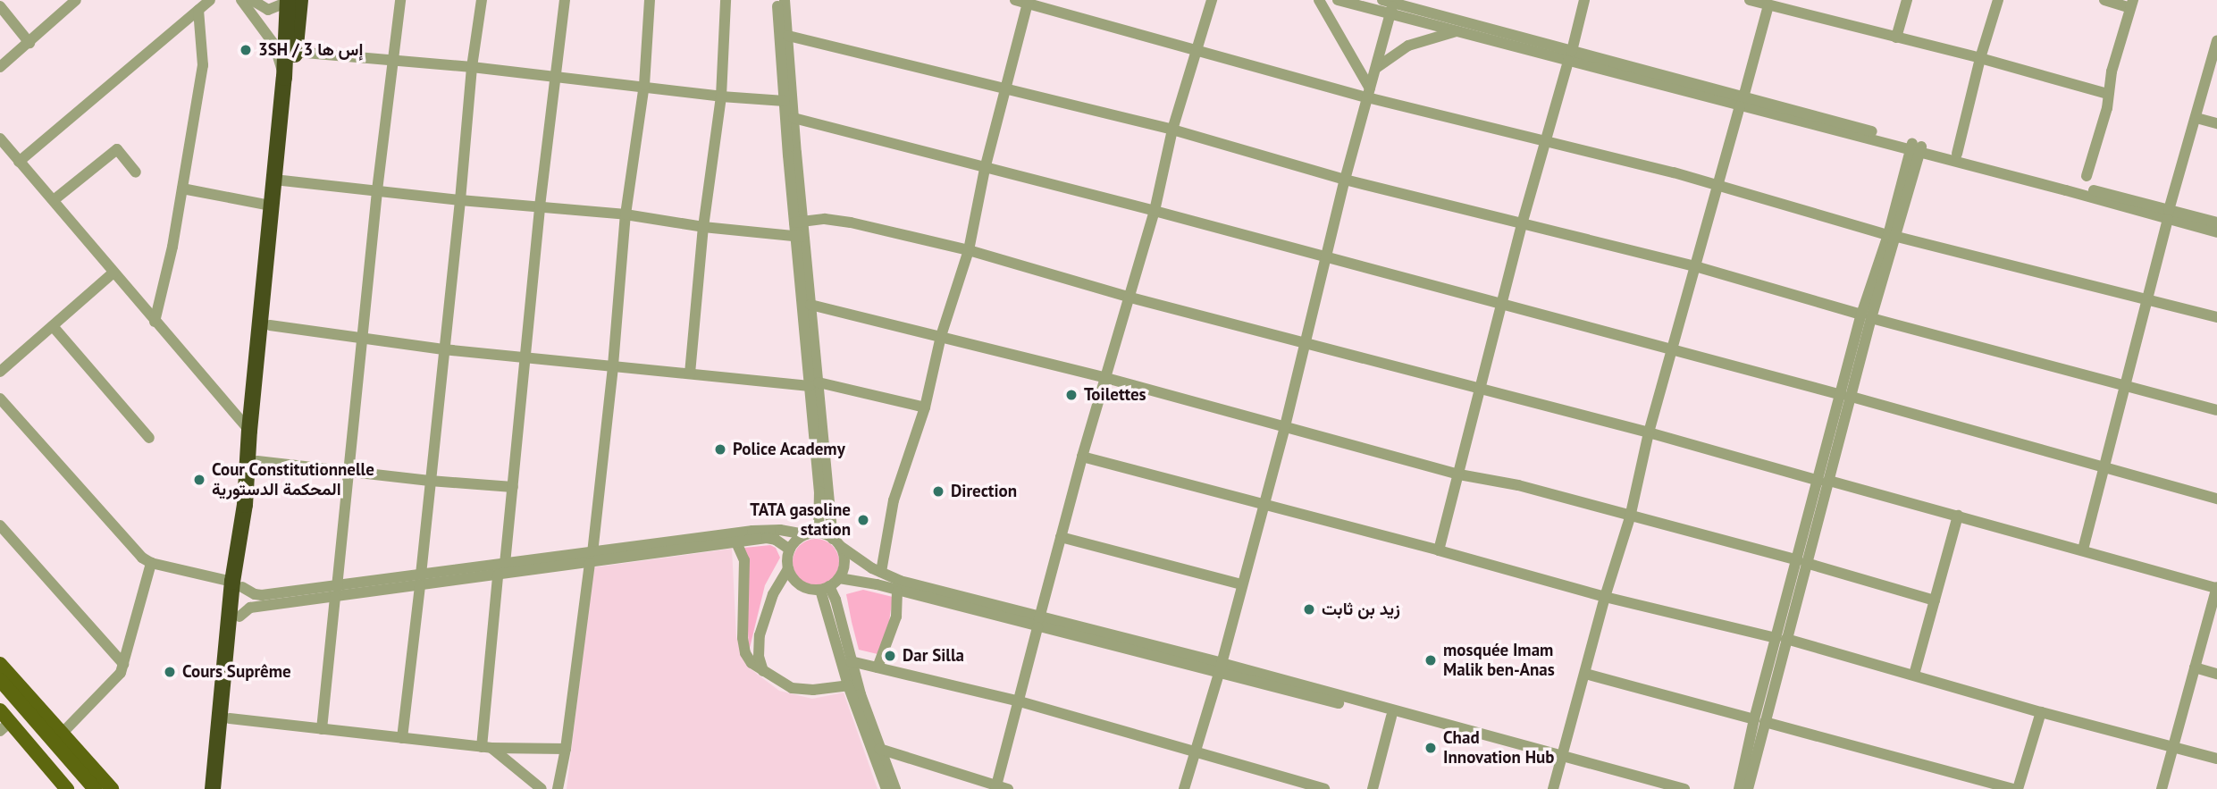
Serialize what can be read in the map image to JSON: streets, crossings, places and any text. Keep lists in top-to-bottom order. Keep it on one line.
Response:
{"places":["3SH / 3 إس ها","Toilettes","Police Academy","Cour Constitutionnelle المحكمة الدستورية","Direction","TATA gasoline station","زيد بن ثابت","Dar Silla","mosquée Imam Malik ben-Anas","Cours Suprême","Chad Innovation Hub"]}
